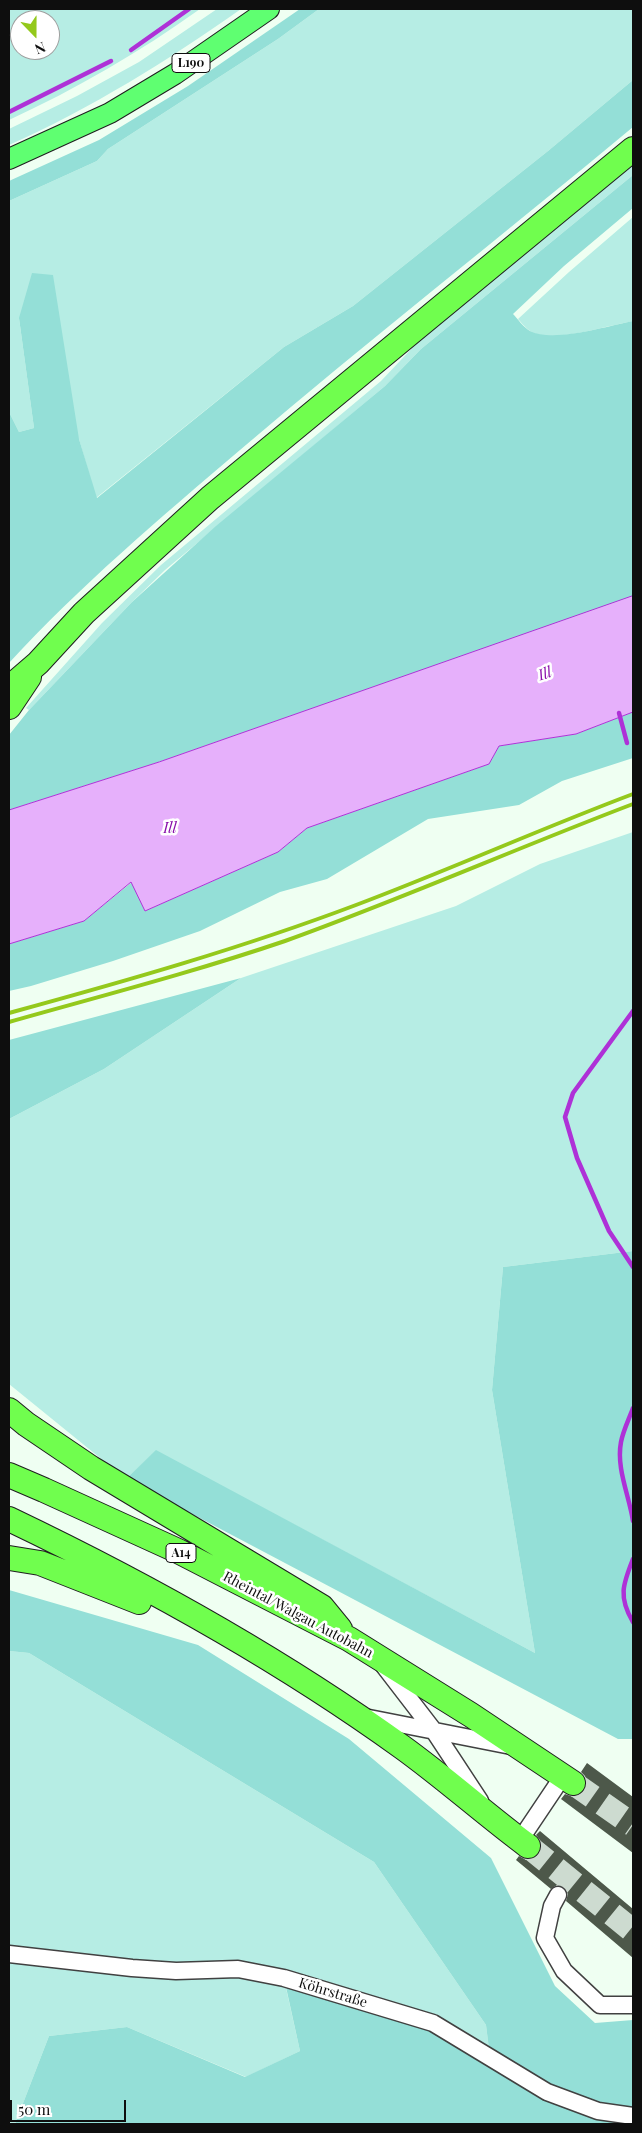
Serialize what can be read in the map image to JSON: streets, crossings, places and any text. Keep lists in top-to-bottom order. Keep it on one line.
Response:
{"streets":{"highway":["A14","Rheintal/Walgau Autobahn"],"main road":["L190"],"street":["Köhrstraße"]},"water":["Ill"],"scale_bar":"50 m","north":"bottom"}
